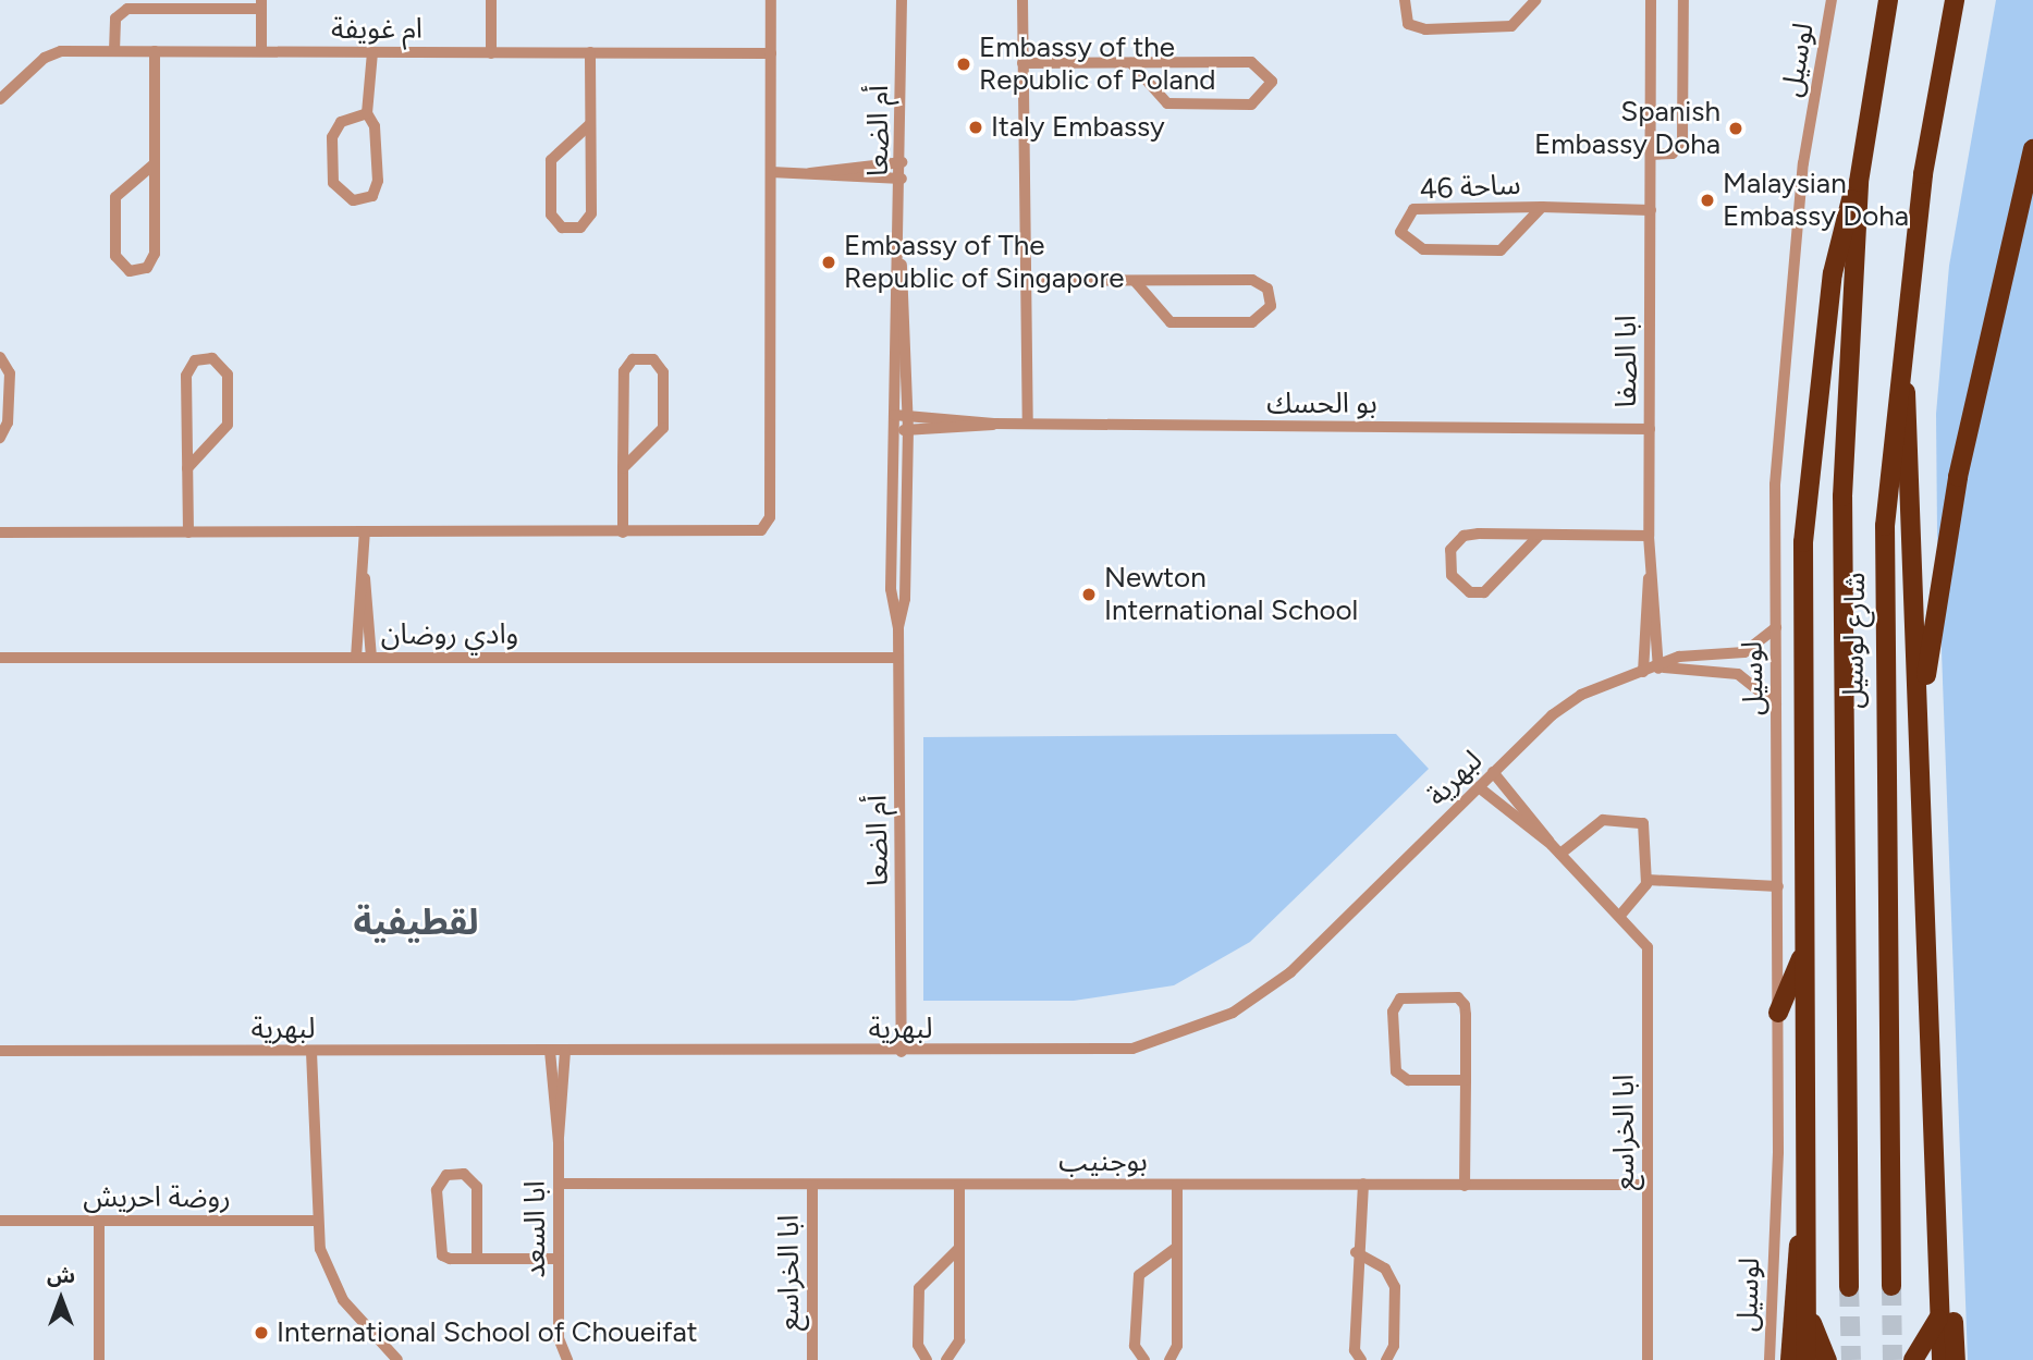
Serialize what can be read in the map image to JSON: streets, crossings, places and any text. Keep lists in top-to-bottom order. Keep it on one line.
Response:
{"streets":{"highway":["شارع لوسيل"],"street":["ام غويفة","لوسيل","أم الضعا","ساحة 46","ابا الصفا","بو الحسك","وادي روضان","لبهرية","ابا الخراسع","بوجنيب","روضة احريش","ابا السعد"]},"crossings":[["لوسيل","لبهرية"],["أم الضعا","بو الحسك"],["أم الضعا","وادي روضان"],["أم الضعا","لبهرية"],["ساحة 46","ابا الصفا"],["ابا الصفا","بو الحسك"],["ابا الصفا","لبهرية"],["لبهرية","ابا الخراسع"],["لبهرية","ابا السعد"],["ابا الخراسع","بوجنيب"],["بوجنيب","ابا السعد"]],"districts":["لقطيفية"],"places":["Embassy of the Republic of Poland","Italy Embassy","Spanish Embassy Doha","Malaysian Embassy Doha","Embassy of The Republic of Singapore","Newton International School","International School of Choueifat"],"north":"top"}
